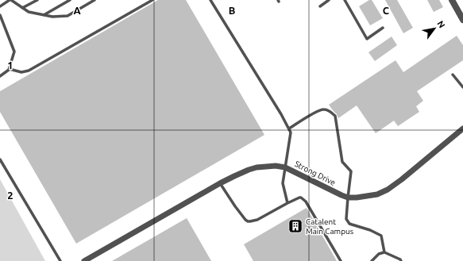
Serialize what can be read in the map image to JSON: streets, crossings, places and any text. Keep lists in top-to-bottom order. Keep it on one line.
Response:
{"streets":{"street":["Strong Drive"]},"places":{"building":["Catalent Main Campus"]},"north":"top right","grid":{"columns":["A","B","C"],"rows":["1","2"]}}
